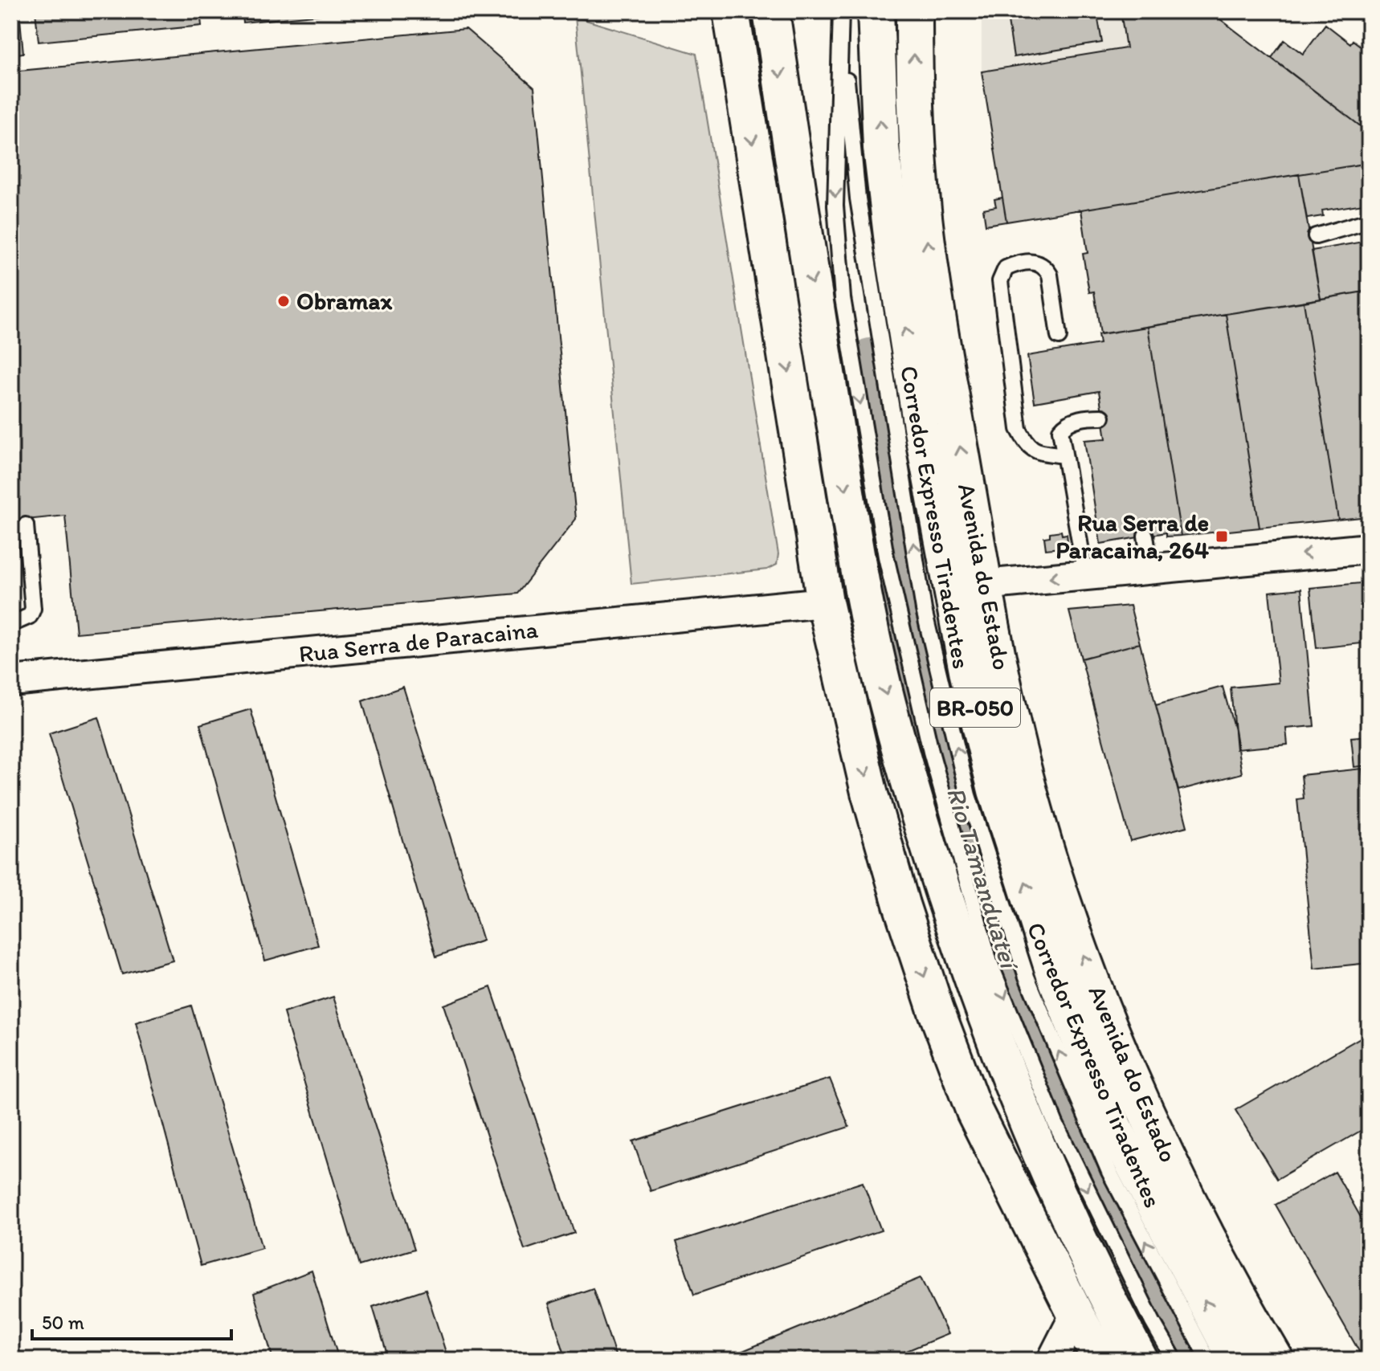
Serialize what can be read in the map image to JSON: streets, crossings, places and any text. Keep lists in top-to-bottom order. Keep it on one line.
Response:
{"streets":{"main road":["Avenida do Estado","BR-050"],"street":["Rua Serra de Paracaina"],"lane":["Corredor Expresso Tiradentes"]},"water":["Rio Tamanduateí"],"places":{"other":["Obramax"],"transit":["Rua Serra de Paracaina, 264"]},"scale_bar":"50 m"}
